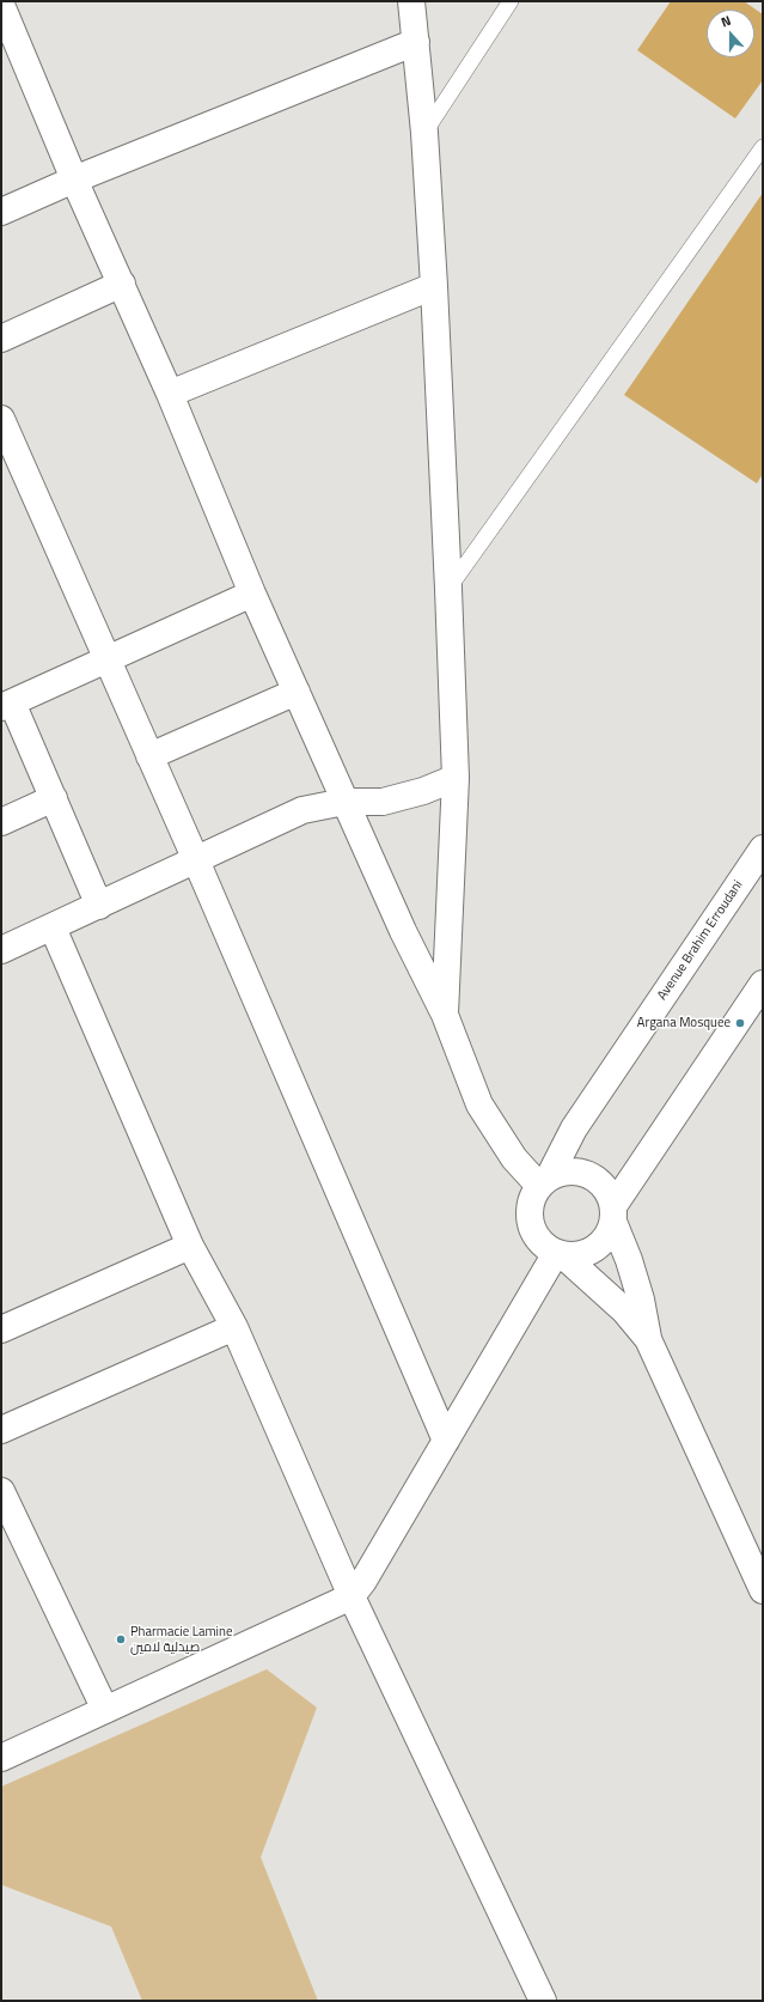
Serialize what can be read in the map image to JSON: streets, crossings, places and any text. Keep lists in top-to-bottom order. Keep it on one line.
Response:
{"streets":{"street":["Avenue Brahim Erroudani"]},"places":["Argana Mosquee","Pharmacie Lamine صيدلية لامين"],"north":"top"}
